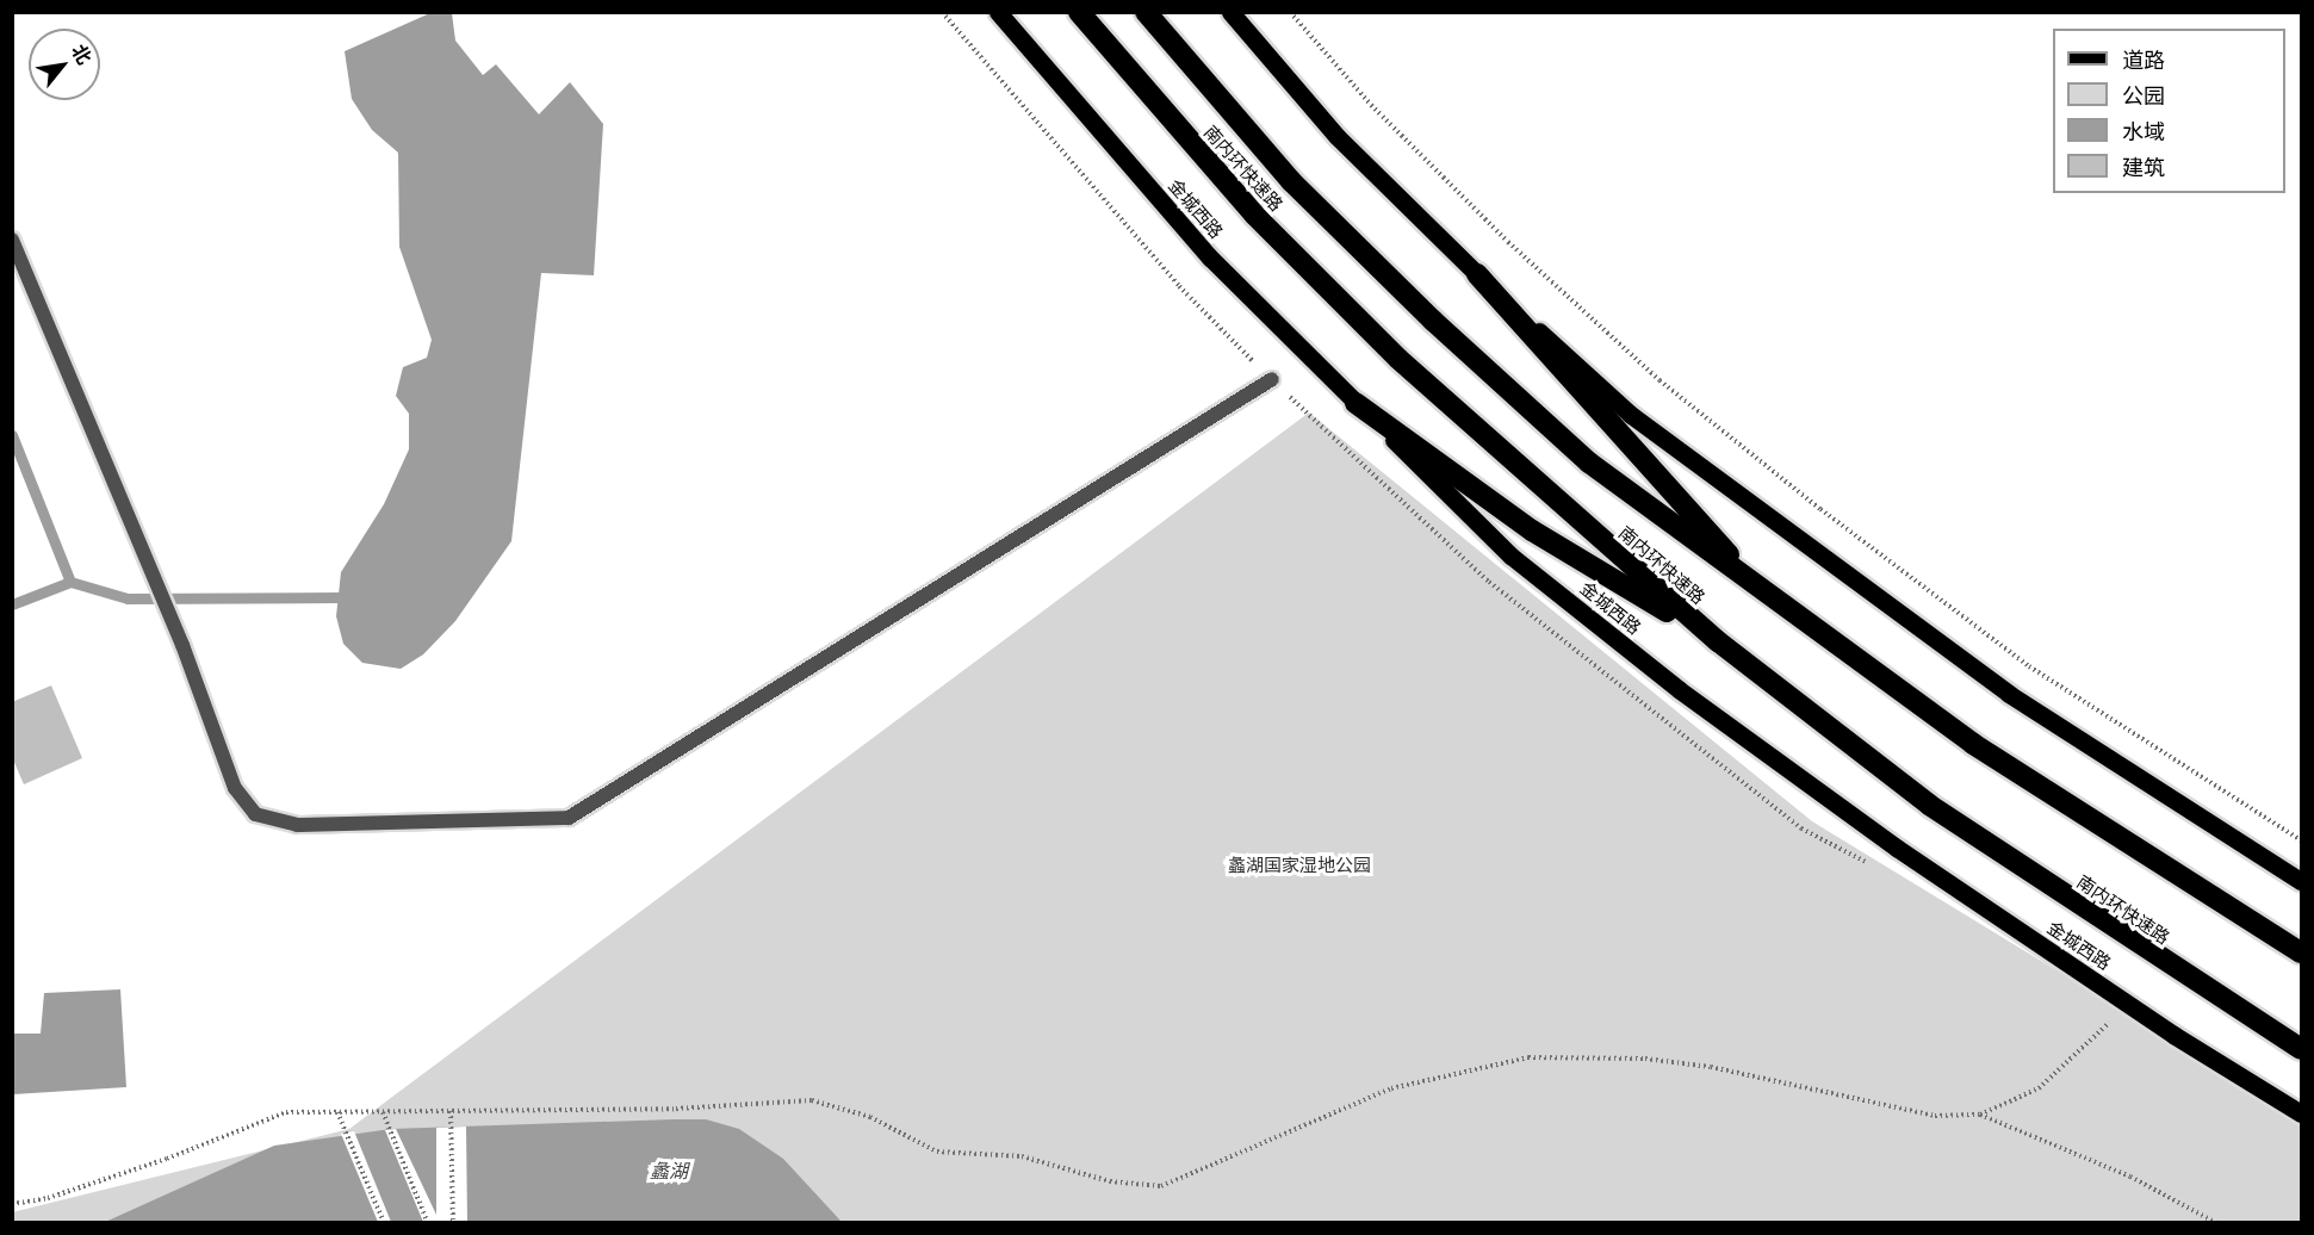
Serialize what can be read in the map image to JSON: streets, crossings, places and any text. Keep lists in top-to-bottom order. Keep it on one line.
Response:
{"streets":{"highway":["南内环快速路"],"main road":["金城西路"]},"water":["蠡湖"],"parks":["蠡湖国家湿地公园"],"legend":["道路","公园","水域","建筑"],"north":"top right"}
